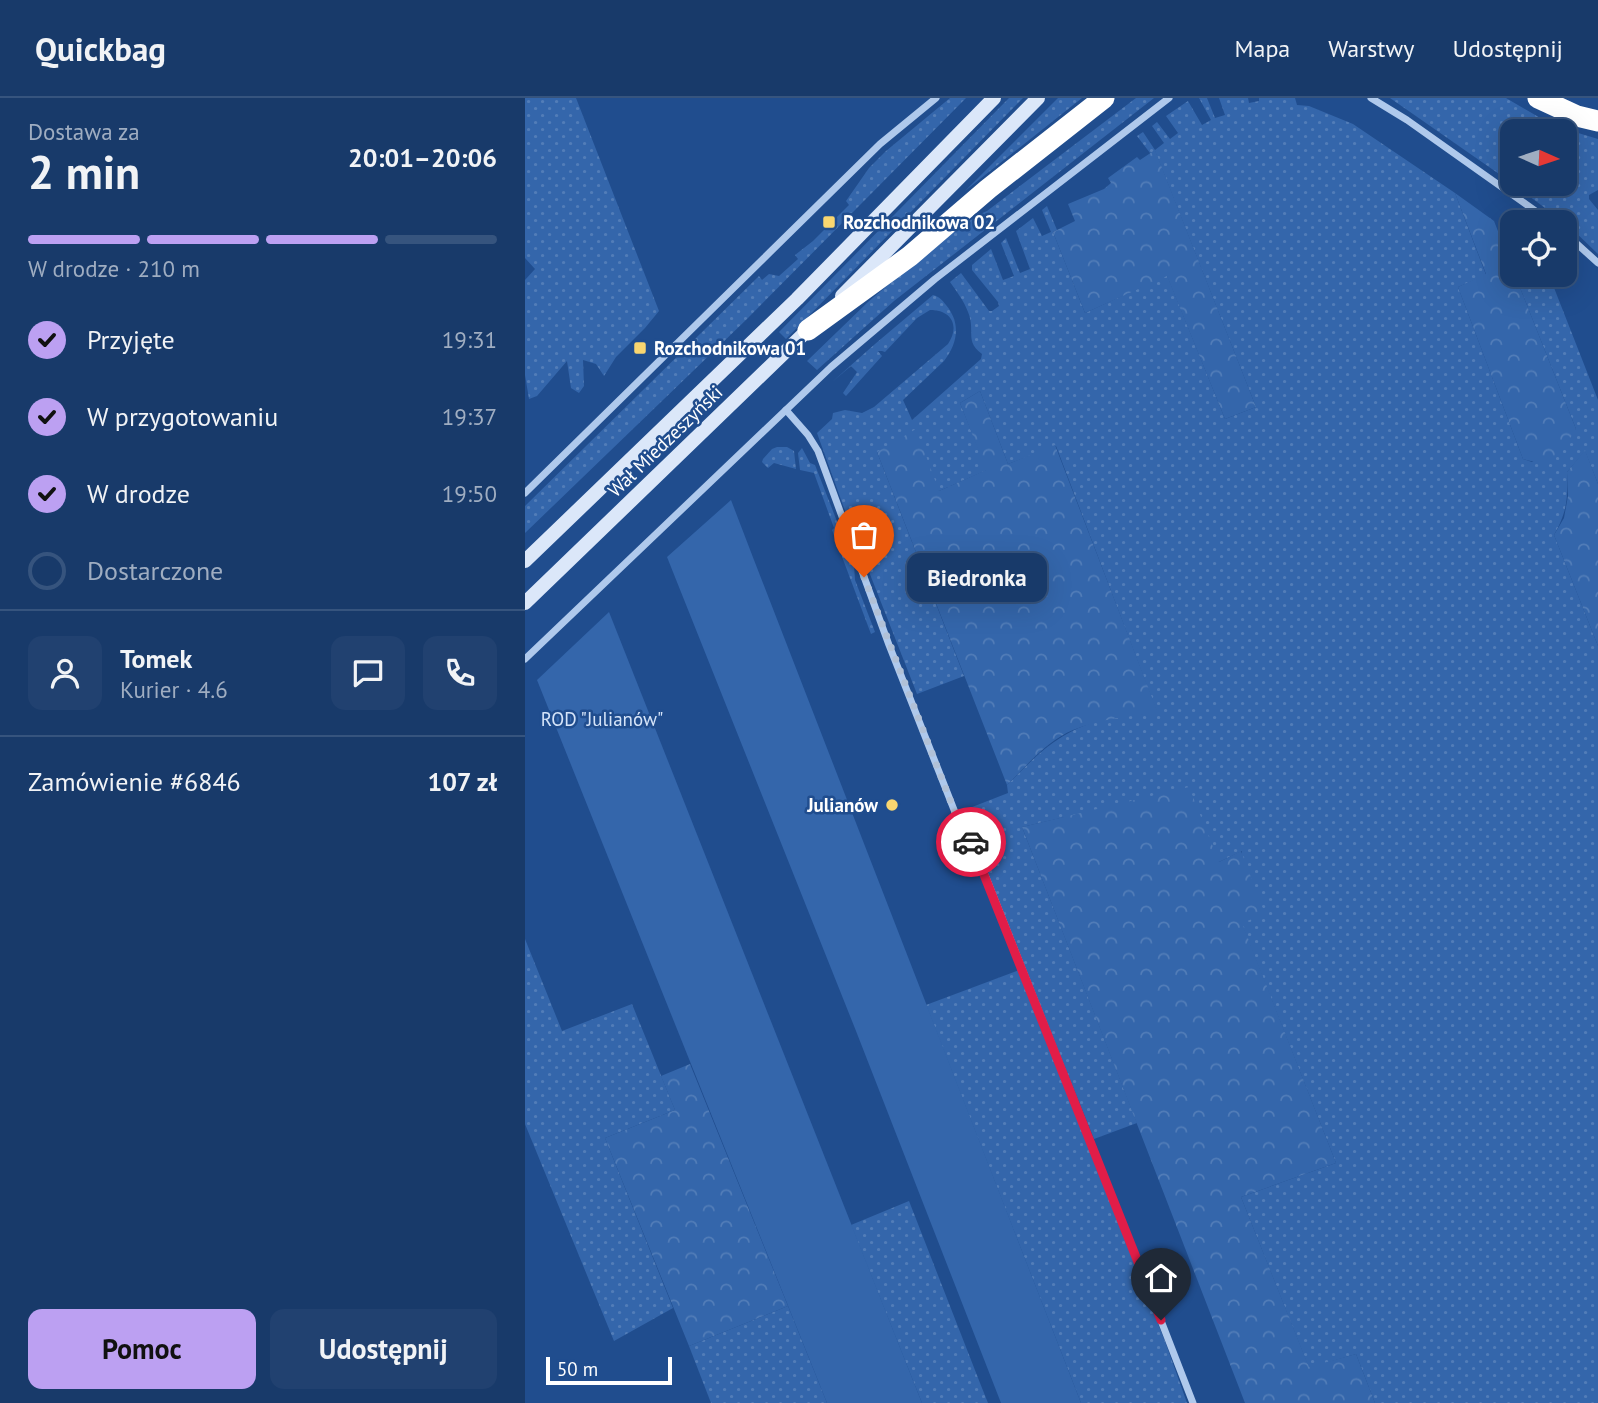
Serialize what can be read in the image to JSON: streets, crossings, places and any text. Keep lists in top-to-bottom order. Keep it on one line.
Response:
{"streets":{"main road":["Wał Miedzeszyński"]},"parks":["ROD \"Julianów\""],"places":{"transit":["Rozchodnikowa 02","Rozchodnikowa 01"],"other":["Biedronka","Julianów"]},"scale_bar":"50 m","north":"right","page":{"header":"Quickbag","nav":["Mapa","Warstwy","Udostępnij"],"heading":["2 min","Dostawa za","20:01–20:06"],"panel":["Tomek","Kurier · 4.6","Zamówienie #6846","107 zł"],"bar":"W drodze · 210 m","list":[["Przyjęte","19:31"],["W przygotowaniu","19:37"],["W drodze","19:50"],"Dostarczone"],"bubble":"Biedronka","buttons":["Pomoc","Udostępnij"],"scale":"50 m"}}
